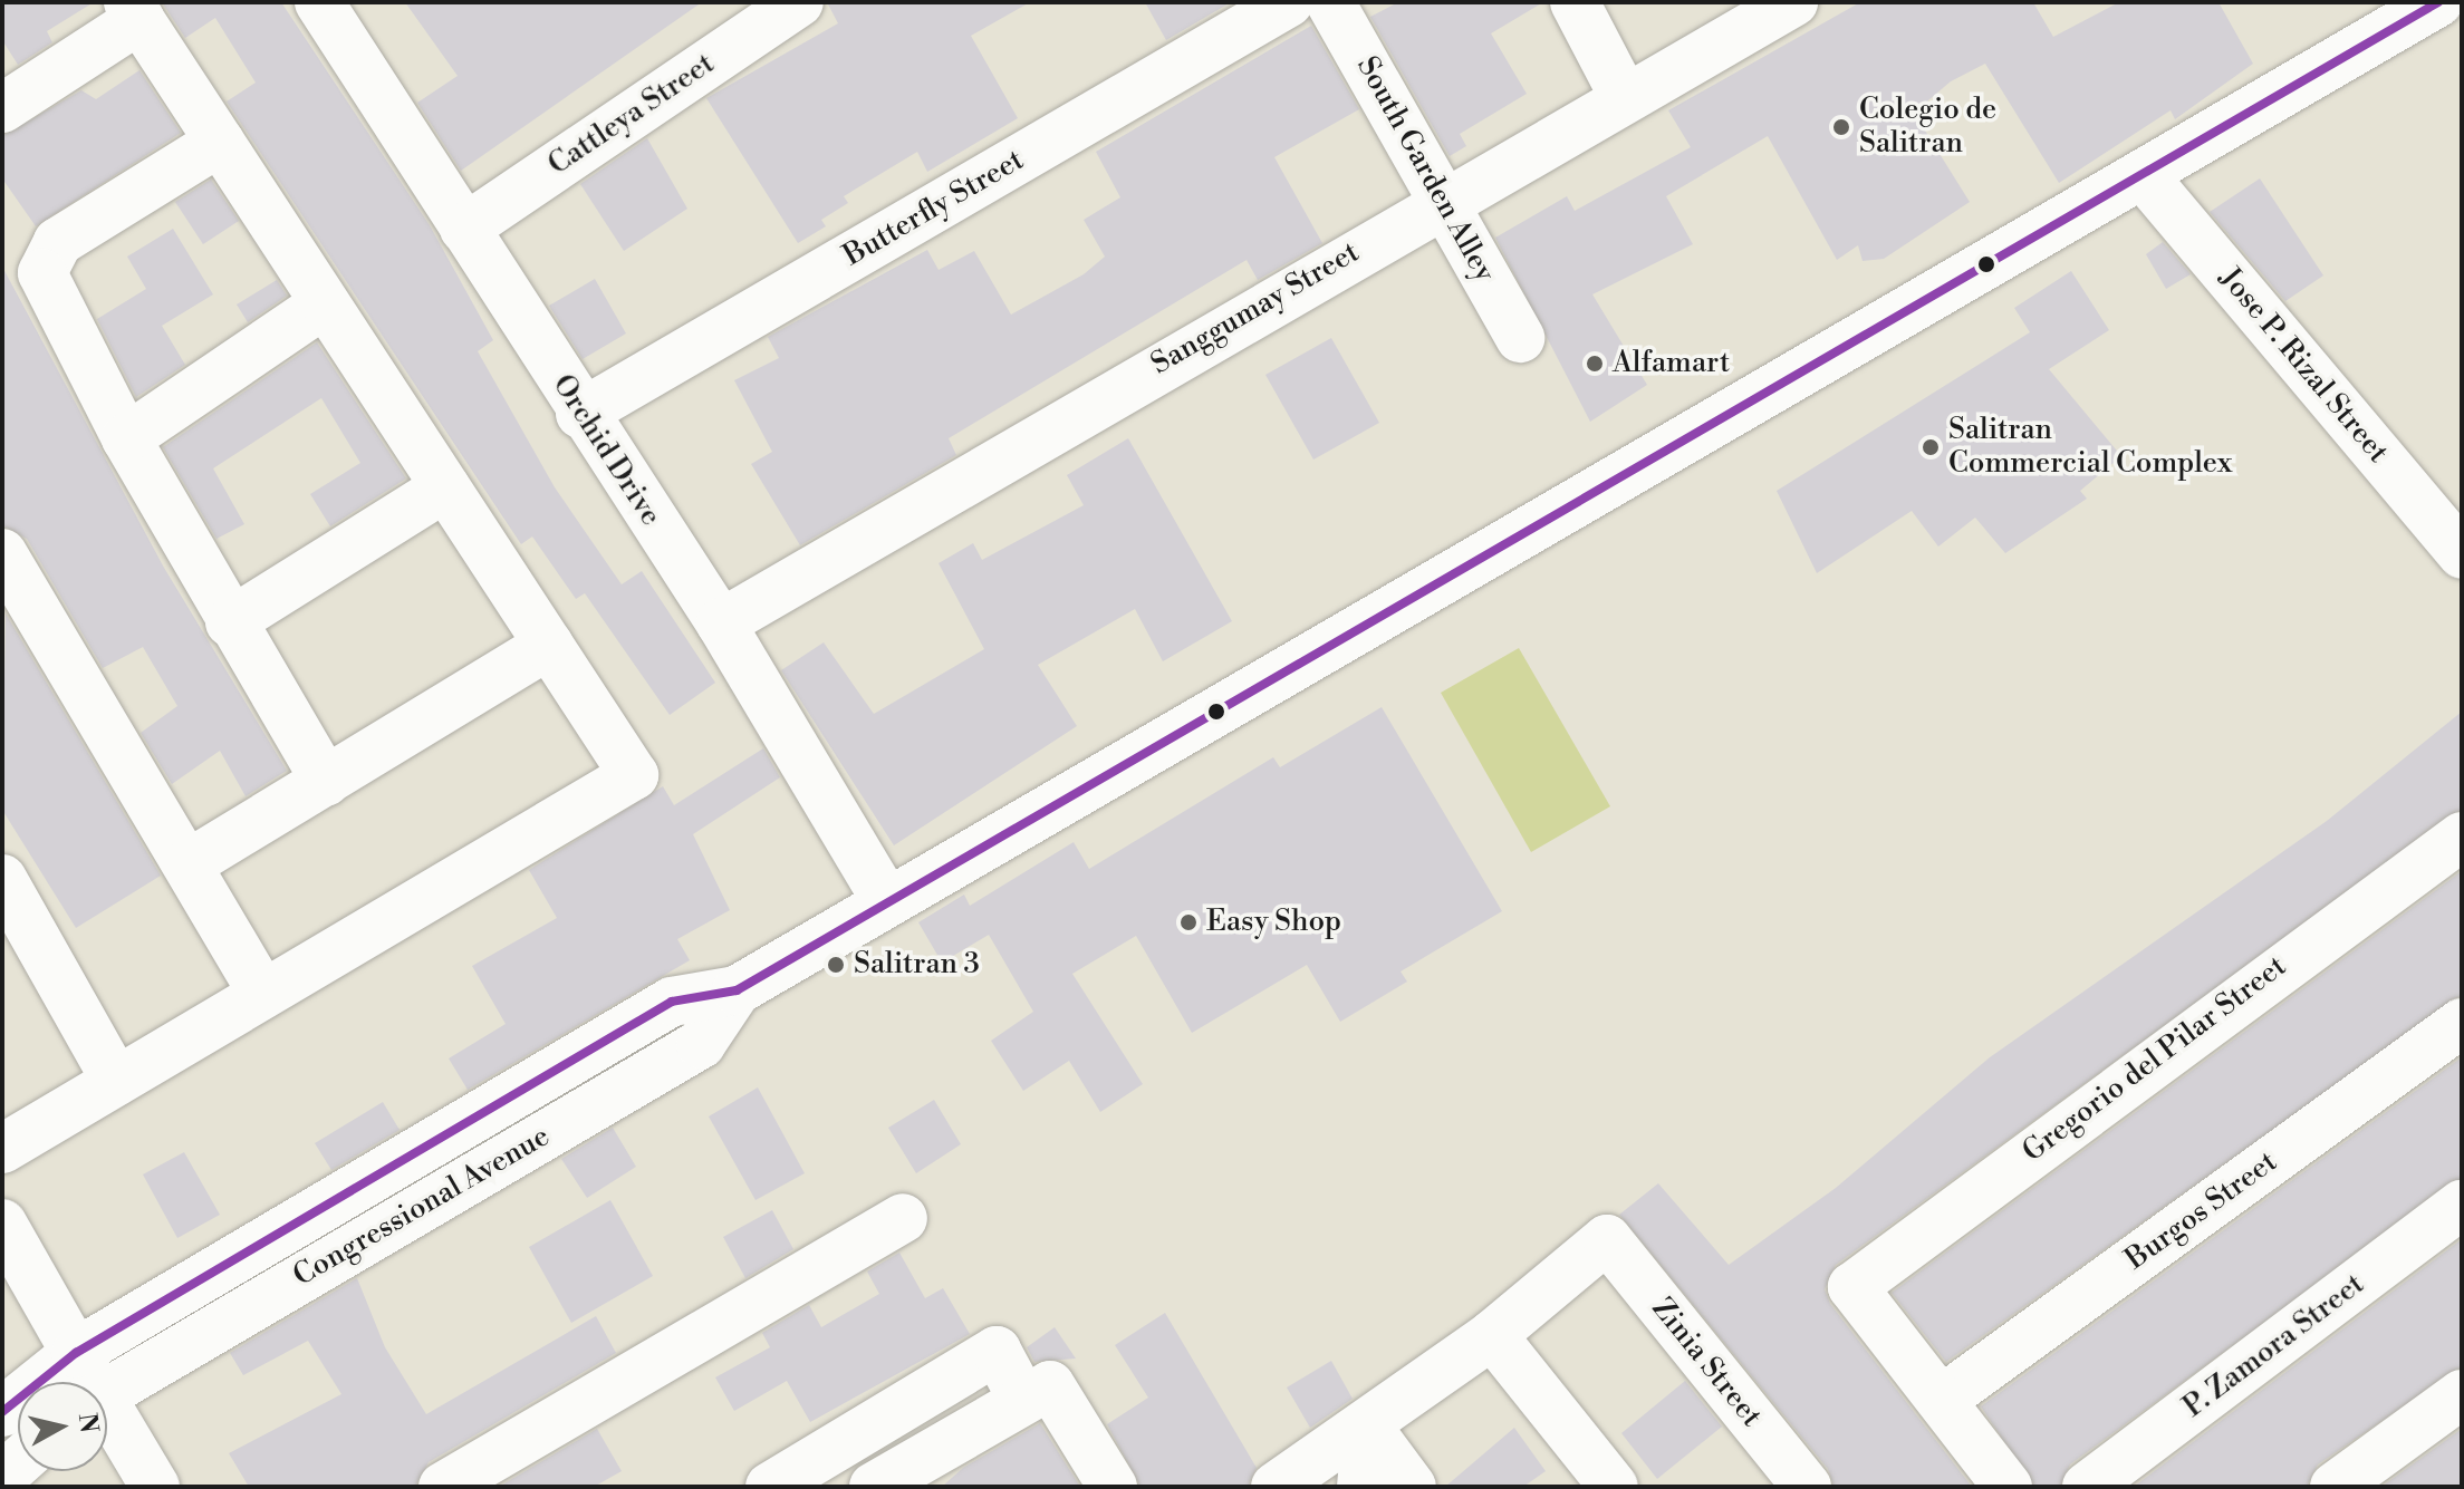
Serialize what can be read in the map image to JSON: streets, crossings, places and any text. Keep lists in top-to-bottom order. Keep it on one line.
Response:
{"streets":{"street":["Cattleya Street","South Garden Alley","Butterfly Street","Sanggumay Street","Jose P. Rizal Street","Orchid Drive","Gregorio del Pilar Street","Congressional Avenue","Burgos Street","P. Zamora Street","Zinia Street"]},"crossings":[["Cattleya Street","Orchid Drive"],["South Garden Alley","Sanggumay Street"],["Butterfly Street","Orchid Drive"],["Sanggumay Street","Orchid Drive"],["Jose P. Rizal Street","Congressional Avenue"],["Orchid Drive","Congressional Avenue"],["Gregorio del Pilar Street","Burgos Street"]],"places":["Colegio de Salitran","Alfamart","Salitran Commercial Complex","Easy Shop","Salitran 3"],"north":"right"}
